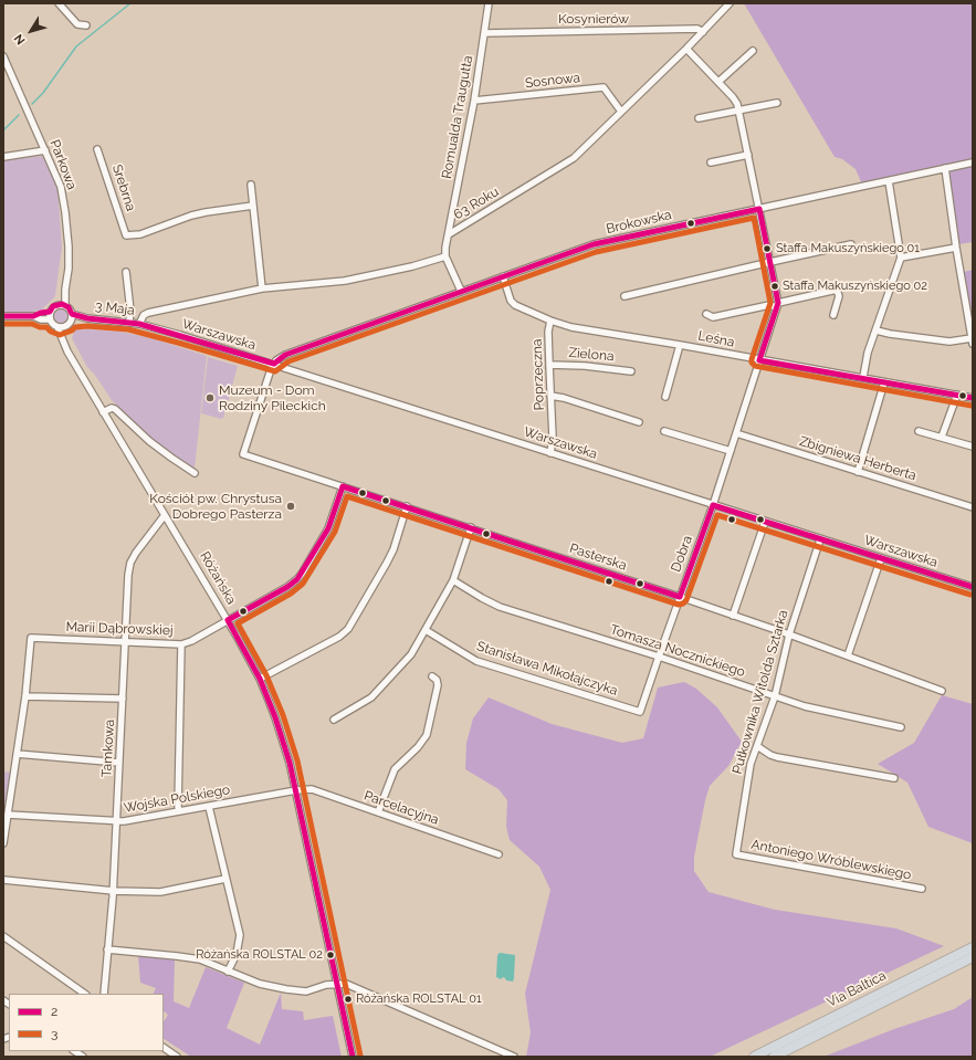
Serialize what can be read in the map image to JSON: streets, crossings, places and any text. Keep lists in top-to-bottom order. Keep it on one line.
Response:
{"streets":{"highway":["Via Baltica"],"street":["Kosynierów","Sosnowa","Romualda Traugutta","Parkowa","Srebrna","63 Roku","Brokowska","3 Maja","Warszawska","Leśna","Zielona","Poprzeczna","Zbigniewa Herberta","Dobra","Pasterska","Różańska","Marii Dąbrowskiej","Tomasza Nocznickiego","Stanisława Mikołajczyka","Pułkownika Witolda Sztarka","Tamkowa","Wojska Polskiego","Parcelacyjna","Antoniego Wróblewskiego"]},"crossings":[["Kosynierów","Romualda Traugutta"],["Kosynierów","63 Roku"],["Sosnowa","Romualda Traugutta"],["Sosnowa","63 Roku"],["Romualda Traugutta","63 Roku"],["Parkowa","3 Maja"],["Parkowa","Różańska"],["Brokowska","Warszawska"],["Brokowska","Leśna"],["Brokowska","Pasterska"],["3 Maja","Warszawska"],["3 Maja","Różańska"],["Warszawska","Poprzeczna"],["Warszawska","Dobra"],["Warszawska","Pasterska"],["Warszawska","Pułkownika Witolda Sztarka"],["Leśna","Poprzeczna"],["Leśna","Dobra"],["Zielona","Poprzeczna"],["Zbigniewa Herberta","Dobra"],["Dobra","Pasterska"],["Dobra","Tomasza Nocznickiego"],["Dobra","Stanisława Mikołajczyka"],["Pasterska","Marii Dąbrowskiej"],["Pasterska","Pułkownika Witolda Sztarka"],["Różańska","Marii Dąbrowskiej"],["Różańska","Tamkowa"],["Różańska","Wojska Polskiego"],["Różańska","Parcelacyjna"],["Marii Dąbrowskiej","Tamkowa"],["Tomasza Nocznickiego","Pułkownika Witolda Sztarka"],["Pułkownika Witolda Sztarka","Antoniego Wróblewskiego"],["Tamkowa","Wojska Polskiego"],["Wojska Polskiego","Parcelacyjna"]],"places":["Staffa Makuszyńskiego 01","Staffa Makuszyńskiego 02","Muzeum - Dom Rodziny Pileckich","Kościół pw. Chrystusa Dobrego Pasterza","Różańska ROLSTAL 02","Różańska ROLSTAL 01"],"lines":["transit line 2","transit line 3"],"legend":["2","3"],"north":"bottom left"}
